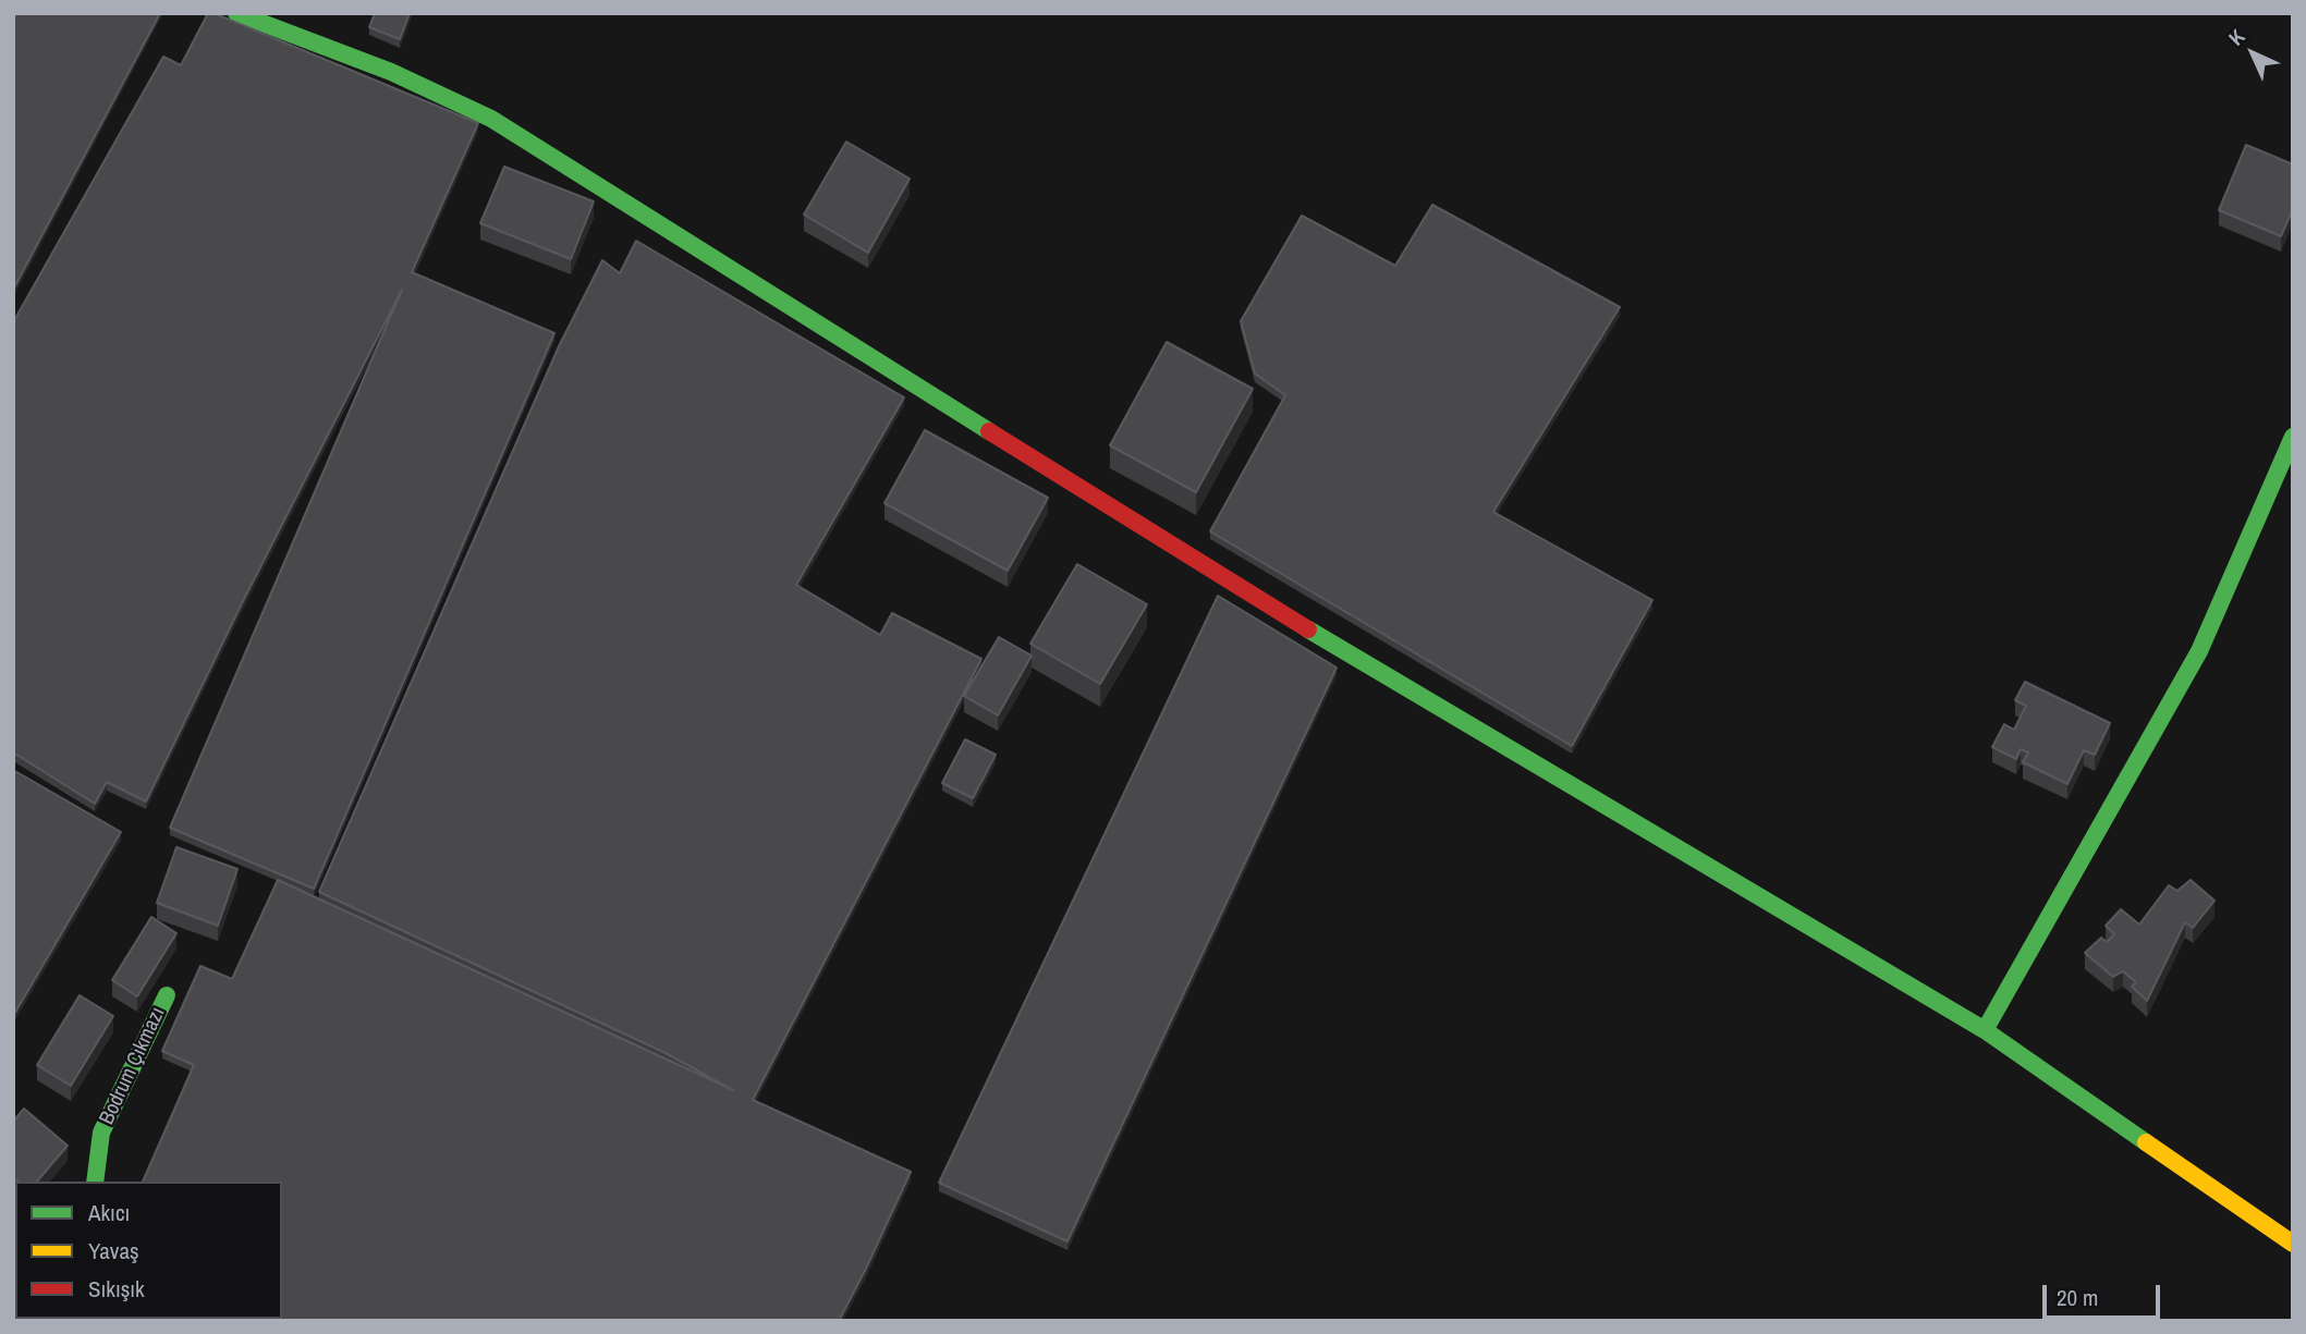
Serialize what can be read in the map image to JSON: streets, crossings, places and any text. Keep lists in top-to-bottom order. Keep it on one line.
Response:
{"streets":{"street":["Bodrum Çıkmazı"]},"legend":["Akıcı","Yavaş","Sıkışık"],"scale_bar":"20 m","north":"top left"}
